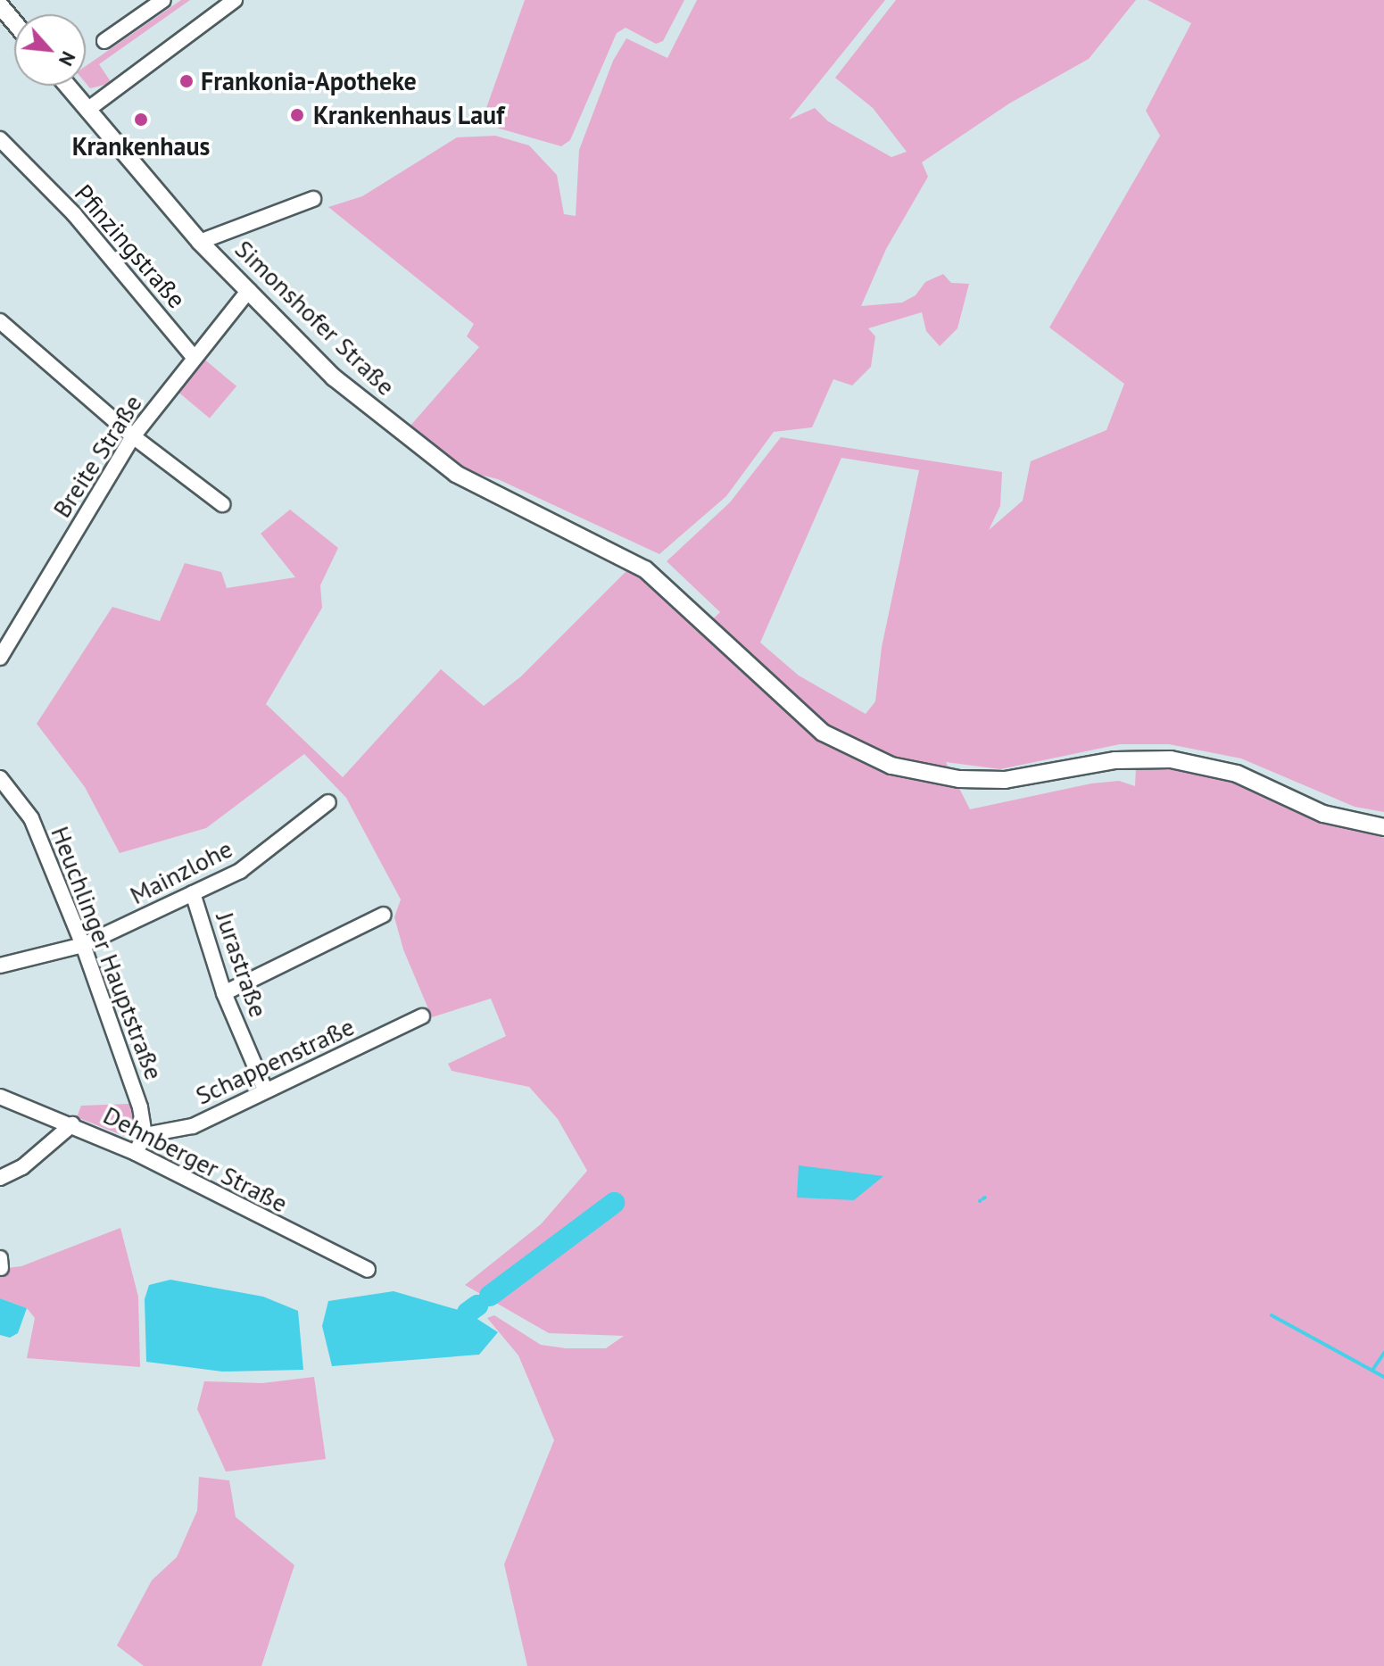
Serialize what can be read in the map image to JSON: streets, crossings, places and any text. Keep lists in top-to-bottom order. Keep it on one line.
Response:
{"streets":{"street":["Pfinzingstraße","Simonshofer Straße","Breite Straße","Mainzlohe","Heuchlinger Hauptstraße","Jurastraße","Schappenstraße","Dehnberger Straße"]},"crossings":[["Pfinzingstraße","Breite Straße"],["Simonshofer Straße","Breite Straße"],["Mainzlohe","Heuchlinger Hauptstraße"],["Mainzlohe","Jurastraße"],["Heuchlinger Hauptstraße","Schappenstraße"],["Jurastraße","Schappenstraße"]],"places":["Frankonia-Apotheke","Krankenhaus Lauf","Krankenhaus"],"north":"bottom right"}
